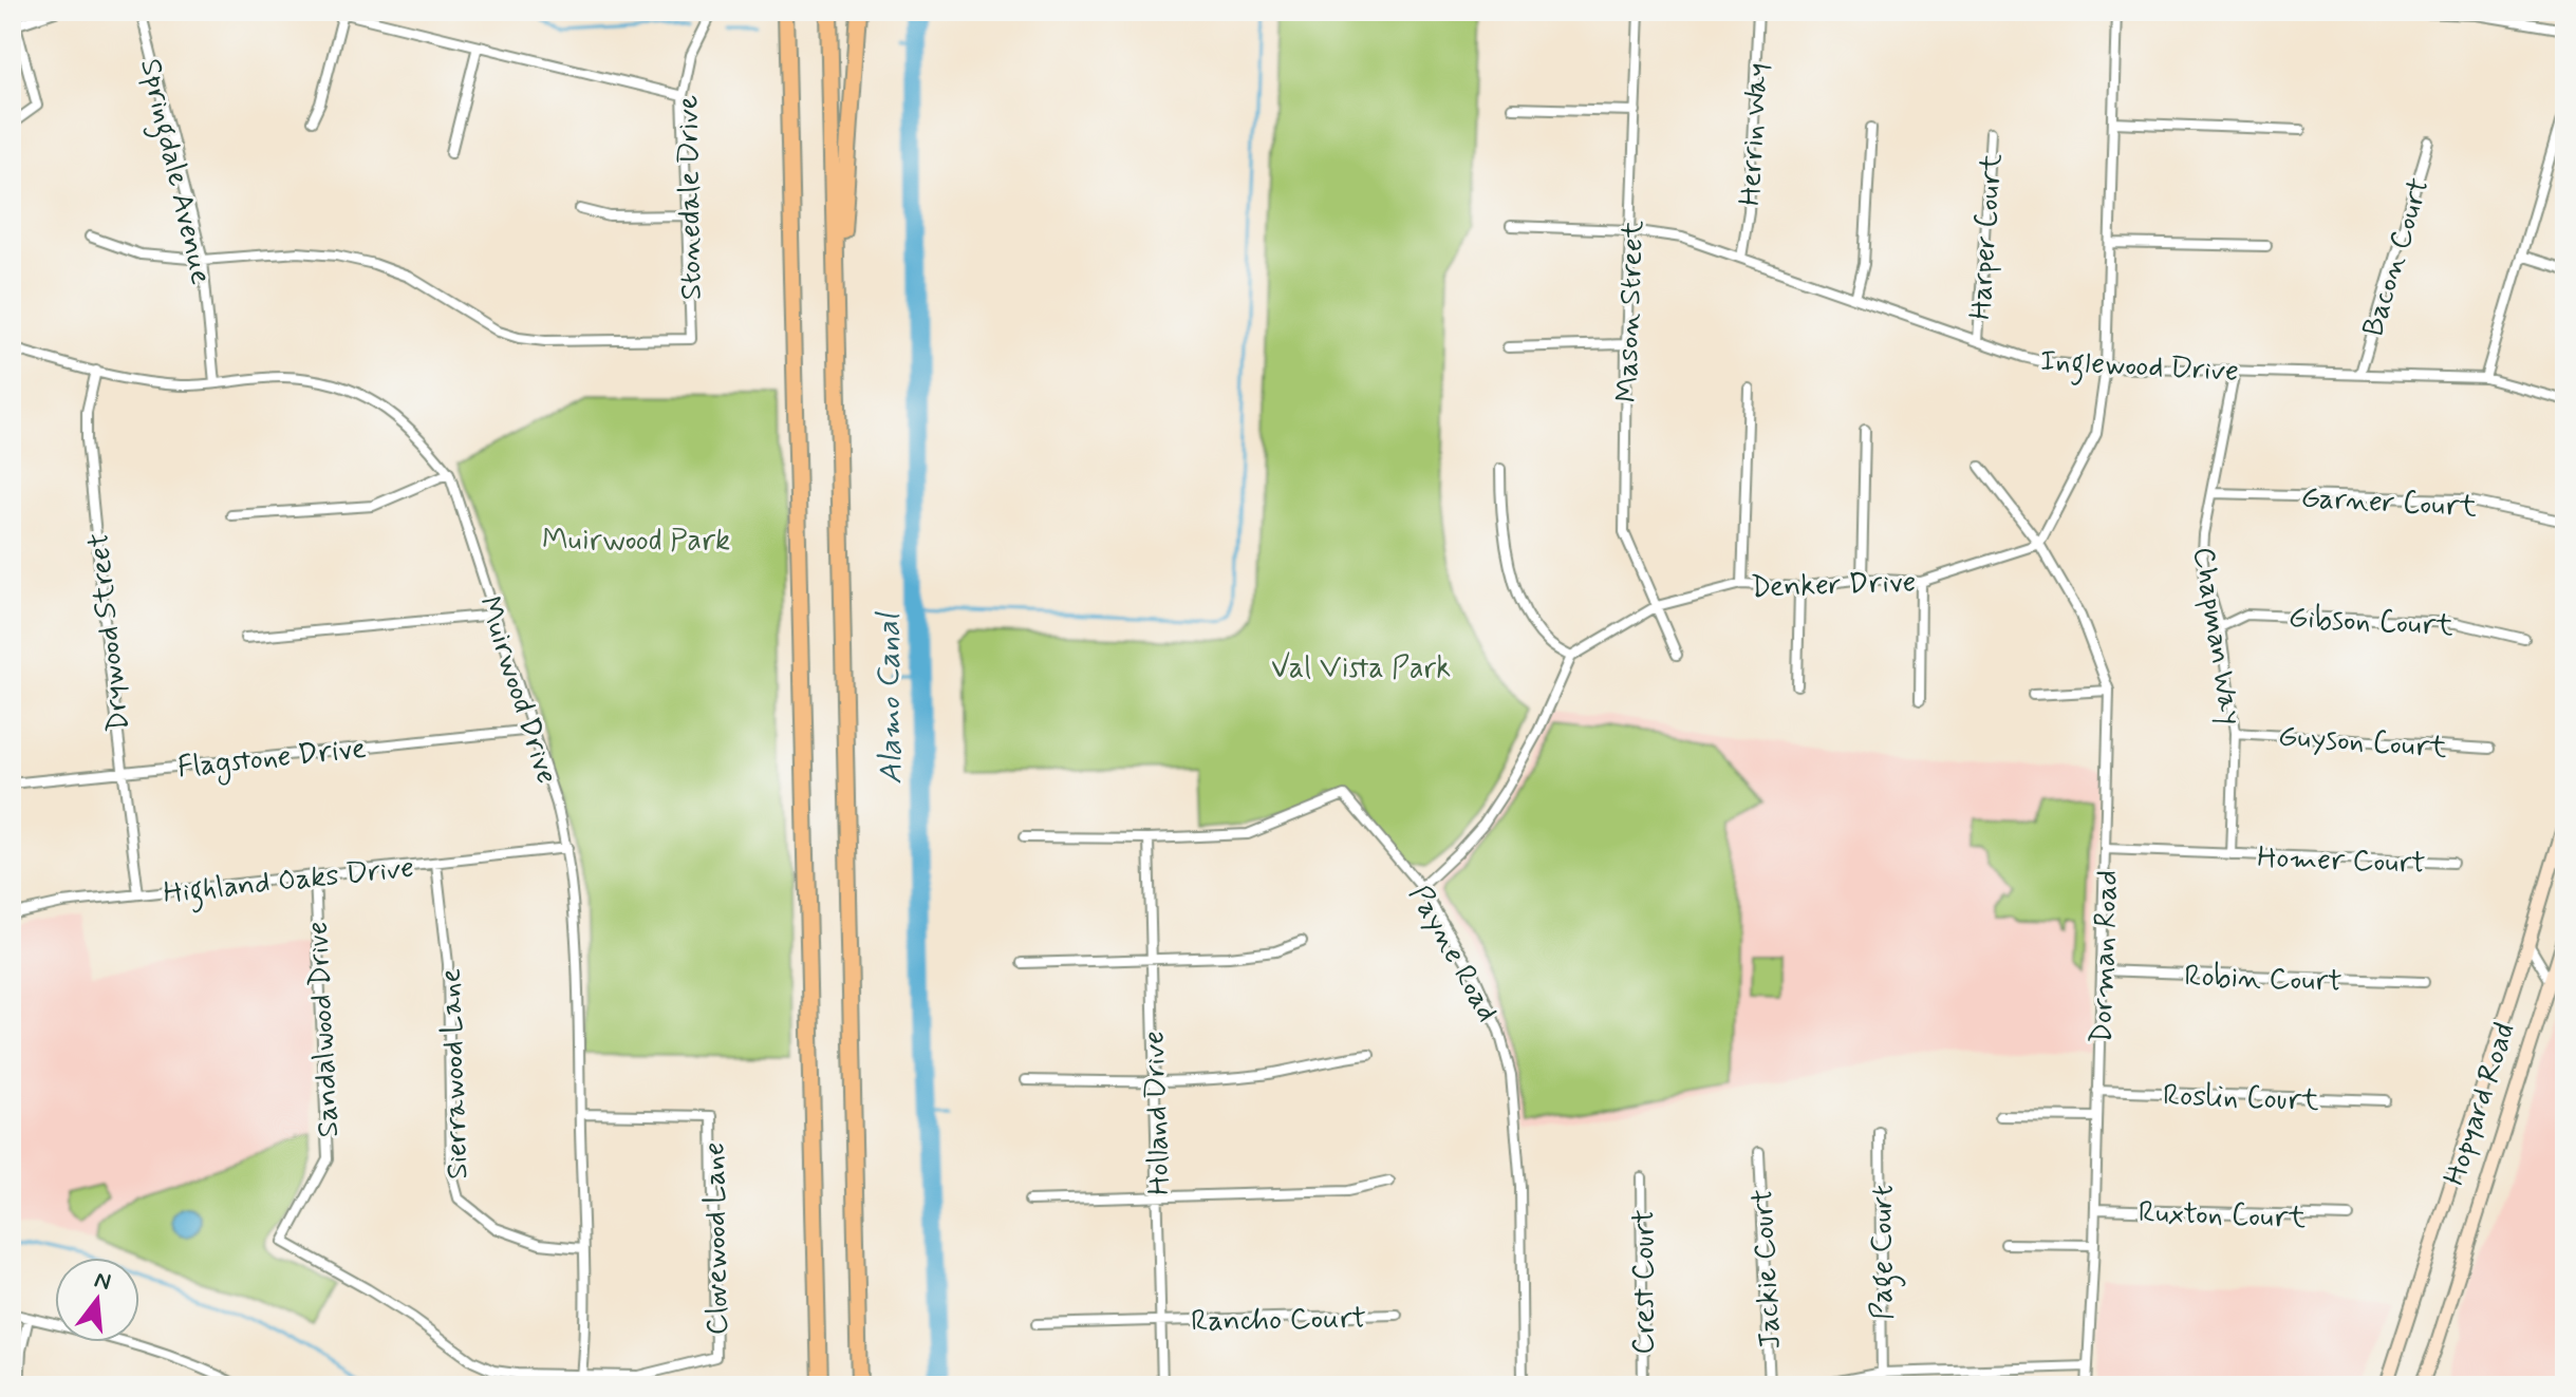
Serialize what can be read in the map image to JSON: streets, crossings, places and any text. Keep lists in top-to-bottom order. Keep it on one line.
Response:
{"streets":{"main road":["Hopyard Road"],"street":["Herrin Way","Springdale Avenue","Stonedale Drive","Harper Court","Bacon Court","Mason Street","Inglewood Drive","Garner Court","Denker Drive","Gibson Court","Drywood Street","Chapman Way","Muirwood Drive","Guyson Court","Flagstone Drive","Homer Court","Highland Oaks Drive","Payne Road","Dorman Road","Robin Court","Sandalwood Drive","Sierrawood Lane","Roslin Court","Holland Drive","Ruxton Court","Clovewood Lane","Page Court","Jackie Court","Crest Court","Rancho Court"]},"crossings":[["Herrin Way","Inglewood Drive"],["Springdale Avenue","Stonedale Drive"],["Springdale Avenue","Muirwood Drive"],["Harper Court","Inglewood Drive"],["Bacon Court","Inglewood Drive"],["Mason Street","Inglewood Drive"],["Mason Street","Denker Drive"],["Inglewood Drive","Chapman Way"],["Garner Court","Chapman Way"],["Denker Drive","Dorman Road"],["Gibson Court","Chapman Way"],["Drywood Street","Muirwood Drive"],["Drywood Street","Flagstone Drive"],["Drywood Street","Highland Oaks Drive"],["Chapman Way","Guyson Court"],["Chapman Way","Homer Court"],["Muirwood Drive","Flagstone Drive"],["Muirwood Drive","Highland Oaks Drive"],["Muirwood Drive","Sandalwood Drive"],["Muirwood Drive","Sierrawood Lane"],["Muirwood Drive","Clovewood Lane"],["Homer Court","Dorman Road"],["Highland Oaks Drive","Sandalwood Drive"],["Highland Oaks Drive","Sierrawood Lane"],["Payne Road","Holland Drive"],["Dorman Road","Robin Court"],["Dorman Road","Roslin Court"],["Dorman Road","Ruxton Court"],["Sandalwood Drive","Clovewood Lane"],["Holland Drive","Rancho Court"]],"water":["Alamo Canal"],"parks":["Muirwood Park","Val Vista Park"],"north":"top"}
